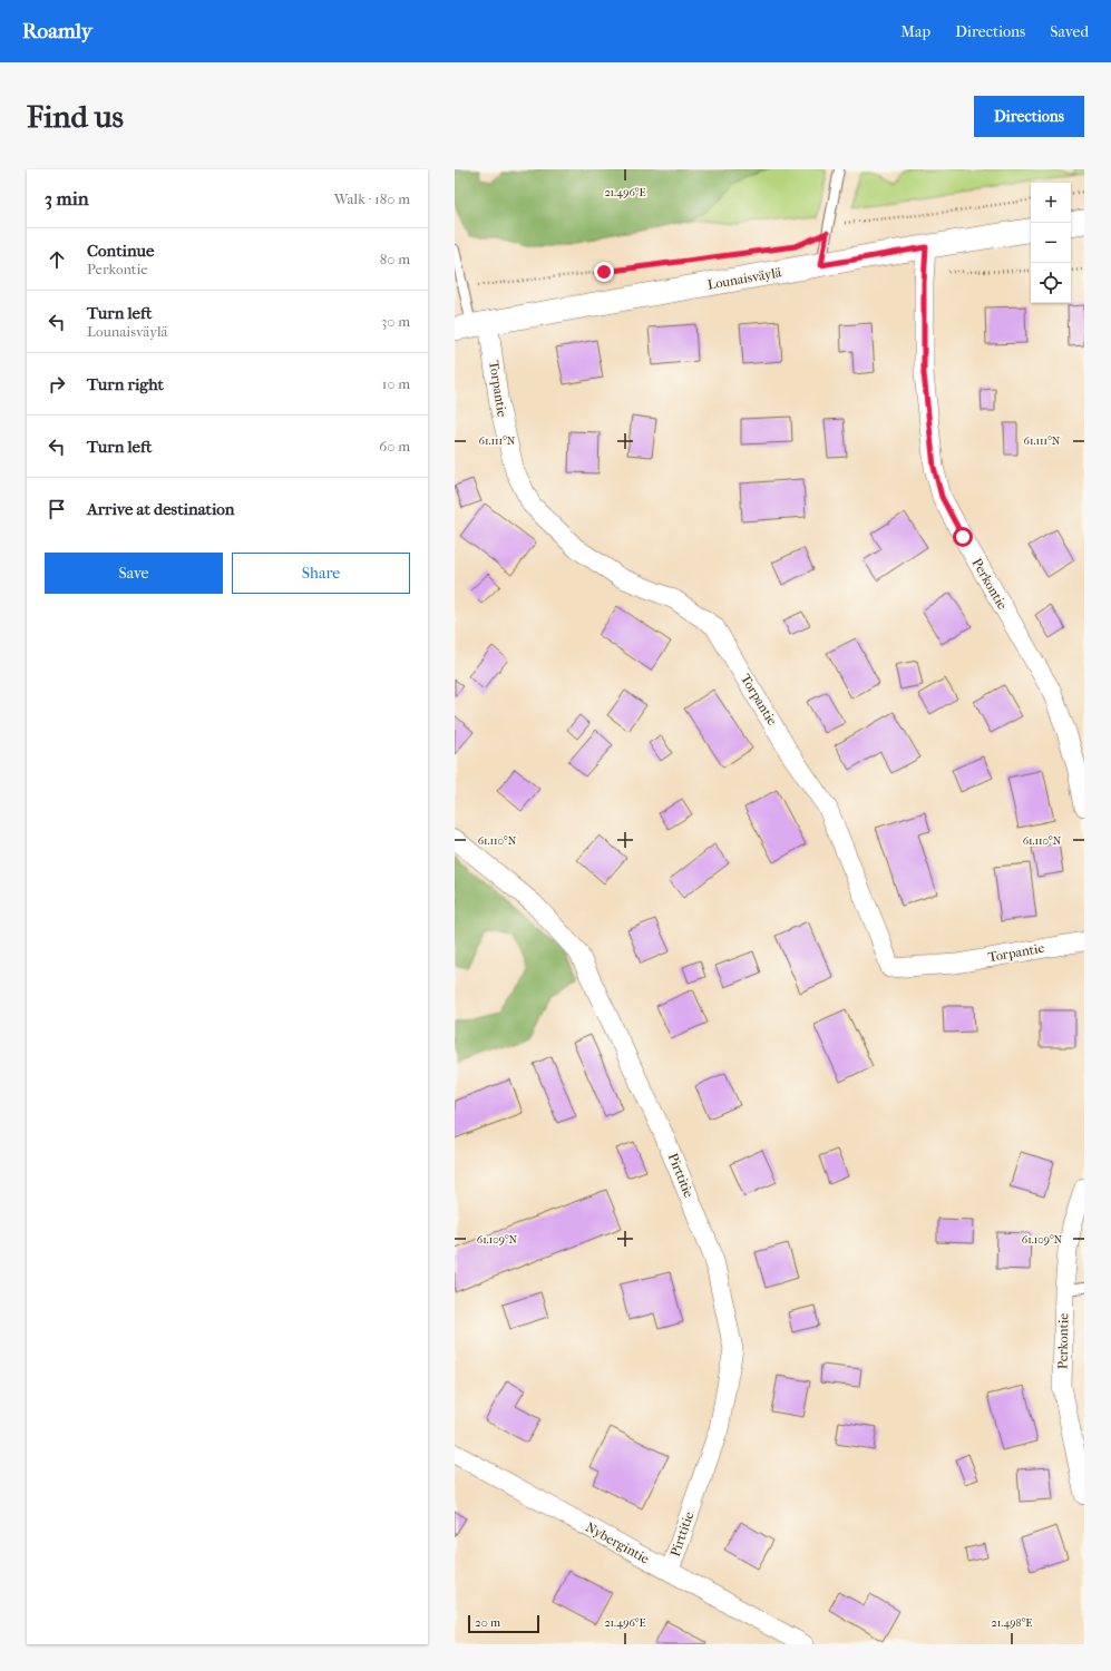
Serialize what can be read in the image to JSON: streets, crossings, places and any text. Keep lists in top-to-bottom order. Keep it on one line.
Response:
{"streets":{"street":["Lounaisväylä","Torpantie","Perkontie","Pirttitie","Nybergintie"]},"crossings":[["Lounaisväylä","Torpantie"],["Lounaisväylä","Perkontie"],["Pirttitie","Nybergintie"]],"scale_bar":"20 m","page":{"header":"Roamly","nav":["Map","Directions","Saved"],"buttons":["Directions",["Save","Share"]],"title":"Find us","heading":["3 min","Walk · 180 m"],"map_buttons":["+","−"],"list":[["Continue","Perkontie","80 m"],["Turn left","Lounaisväylä","30 m"],["Turn right","10 m"],["Turn left","60 m"],"Arrive at destination"],"scale":"20 m"},"coordinates":["21.496°E","61.111°N","61.110°N","61.109°N","21.498°E"]}
